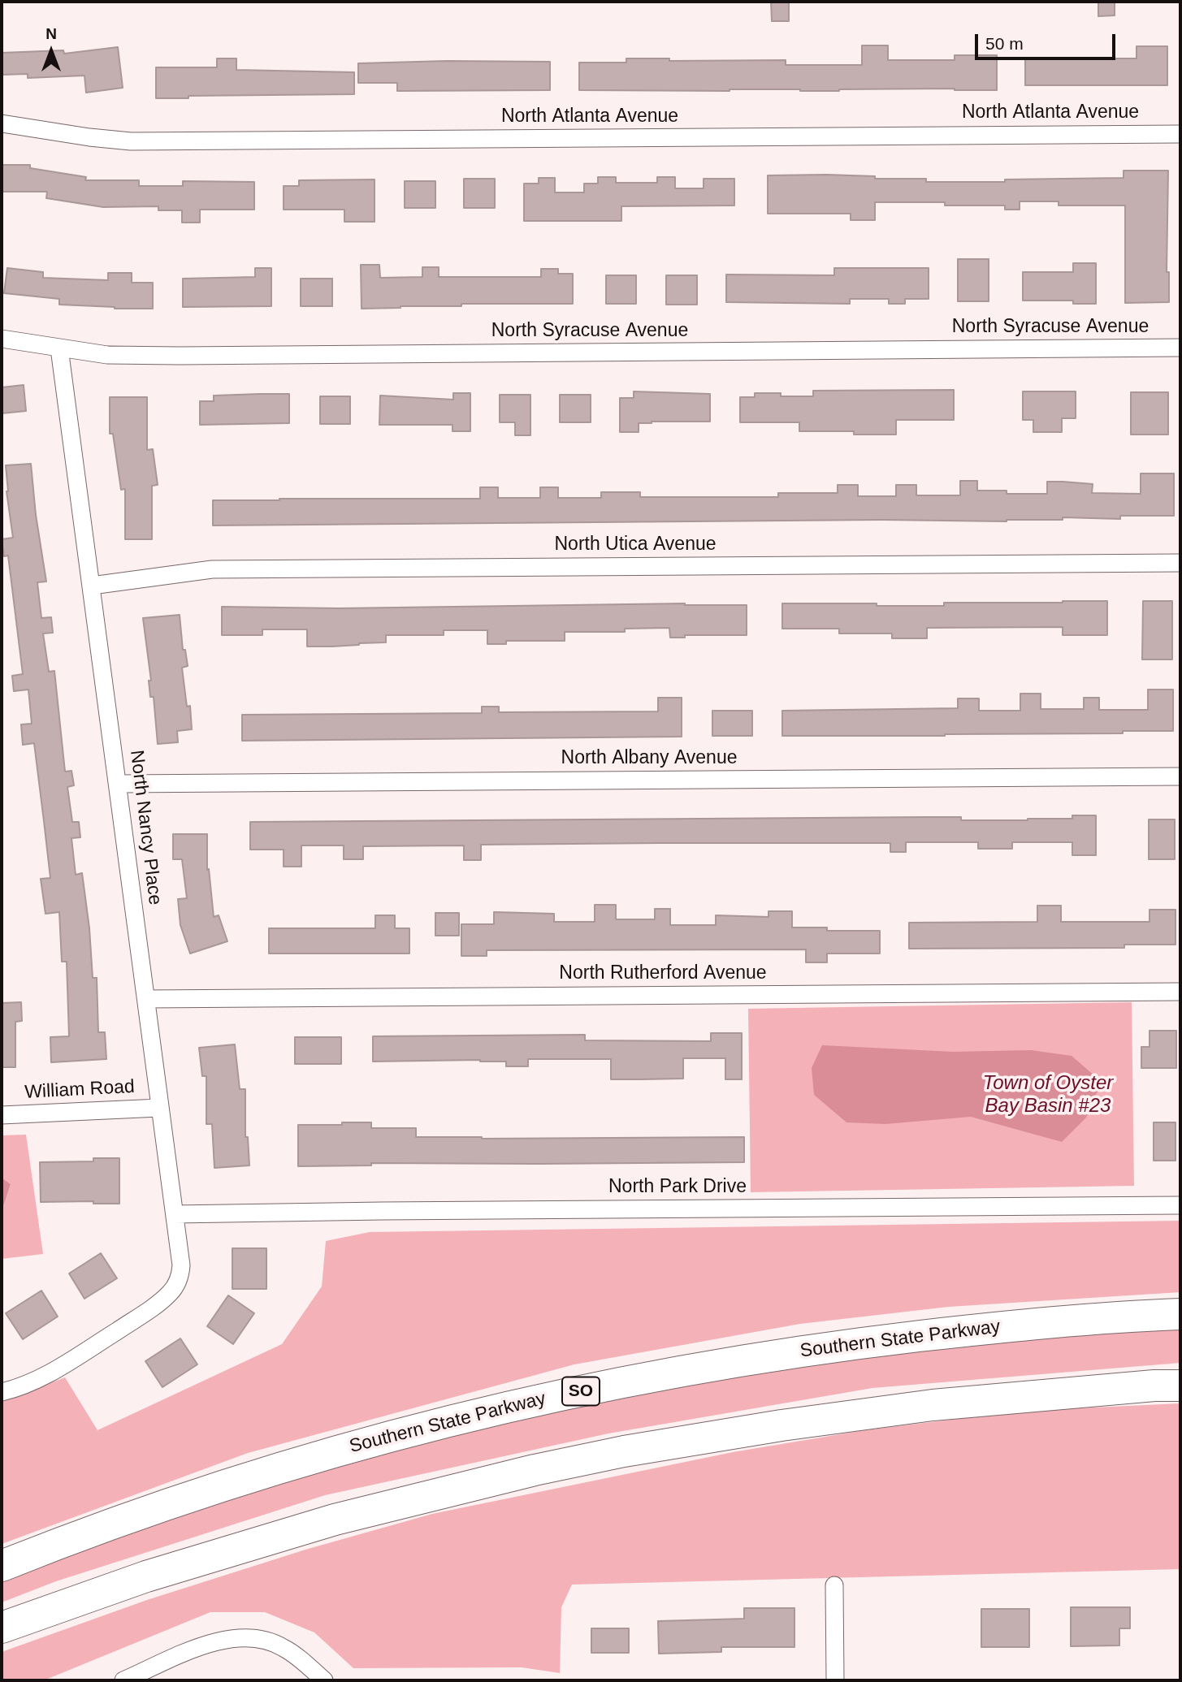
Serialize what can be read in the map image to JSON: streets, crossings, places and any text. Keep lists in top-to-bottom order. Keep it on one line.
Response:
{"streets":{"highway":["Southern State Parkway","SO"],"street":["North Atlanta Avenue","North Syracuse Avenue","North Utica Avenue","North Albany Avenue","North Nancy Place","North Rutherford Avenue","William Road","North Park Drive"]},"crossings":[["North Syracuse Avenue","North Nancy Place"],["North Utica Avenue","North Nancy Place"],["North Albany Avenue","North Nancy Place"],["North Nancy Place","North Rutherford Avenue"],["North Nancy Place","William Road"],["North Nancy Place","North Park Drive"]],"water":["Town of Oyster Bay Basin #23"],"scale_bar":"50 m","north":"top"}
